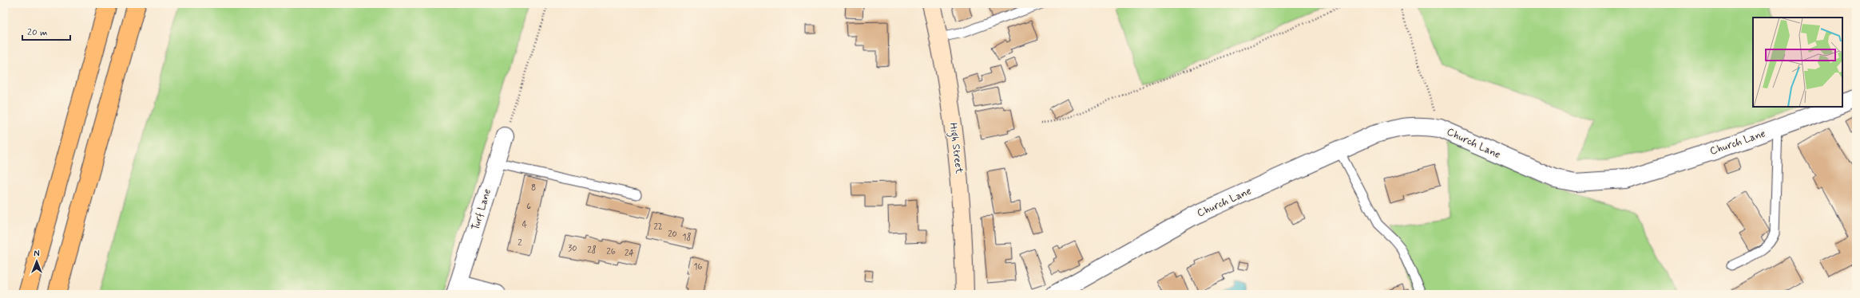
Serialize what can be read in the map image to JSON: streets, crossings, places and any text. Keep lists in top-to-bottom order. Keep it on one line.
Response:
{"streets":{"main road":["High Street"],"street":["Church Lane","Turf Lane"]},"house_numbers":["8","6","4","22","20","18","2","30","28","26","24","16"],"scale_bar":"20 m","north":"top"}
